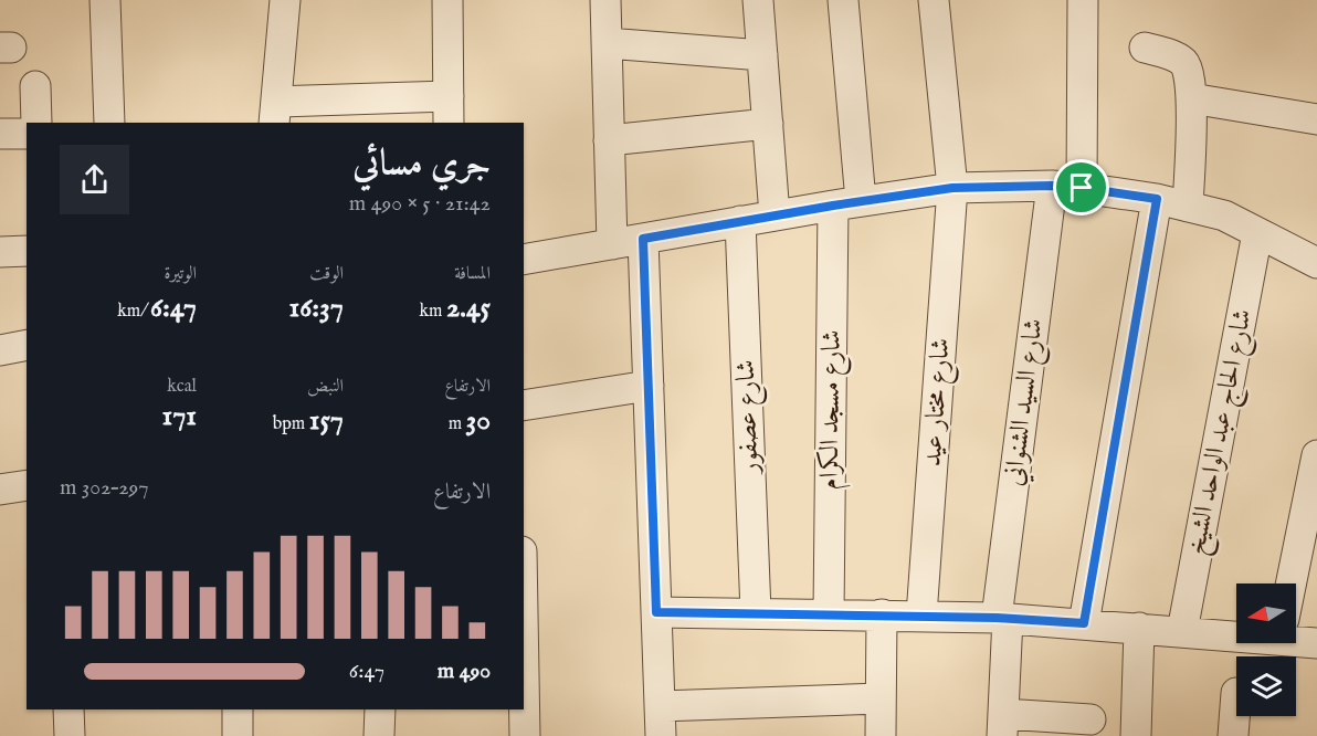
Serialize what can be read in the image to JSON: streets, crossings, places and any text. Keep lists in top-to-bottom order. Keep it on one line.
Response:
{"streets":{"street":["شارع مختار عيد","شارع السيد الشنواني","شارع مسجد الكرام","شارع عصفور","شارع الحاج عبد الواحد الشيخ"]},"north":"left","page":{"heading":["جري مسائي","21:42 · 5 × 490 m"],"stats":[["المسافة","2.45 km"],["الوقت","16:37"],["الوتيرة","6:47 /km"],["الارتفاع","30 m"],["النبض","157 bpm"],["kcal","171"]],"chart":["الارتفاع","297–302 m"],"list":[{"name":"490 m","note":"6:47"}]}}
